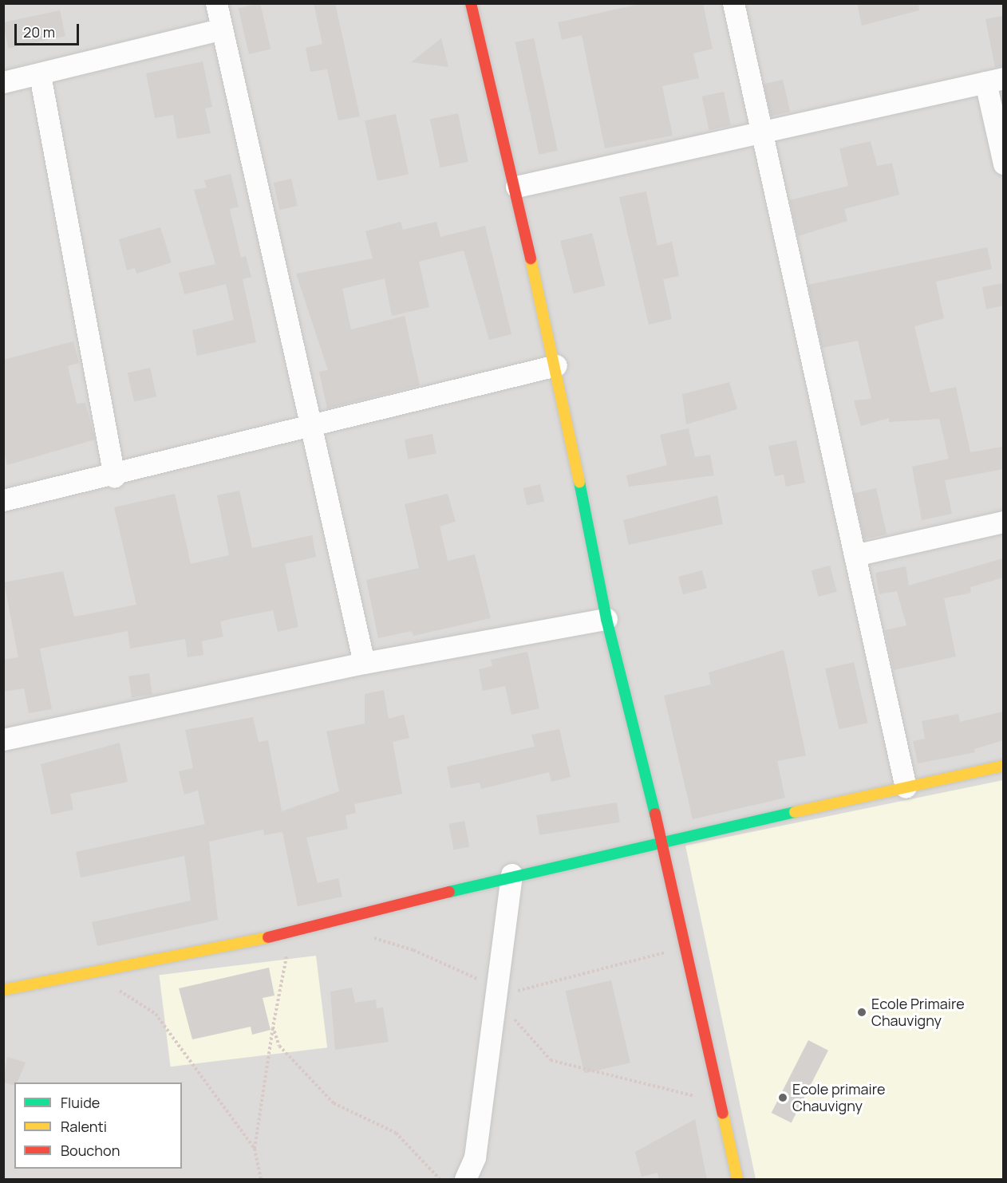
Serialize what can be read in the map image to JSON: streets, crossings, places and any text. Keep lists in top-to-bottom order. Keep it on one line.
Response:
{"places":["Ecole Primaire Chauvigny","Ecole primaire Chauvigny"],"legend":["Fluide","Ralenti","Bouchon"],"scale_bar":"20 m"}
